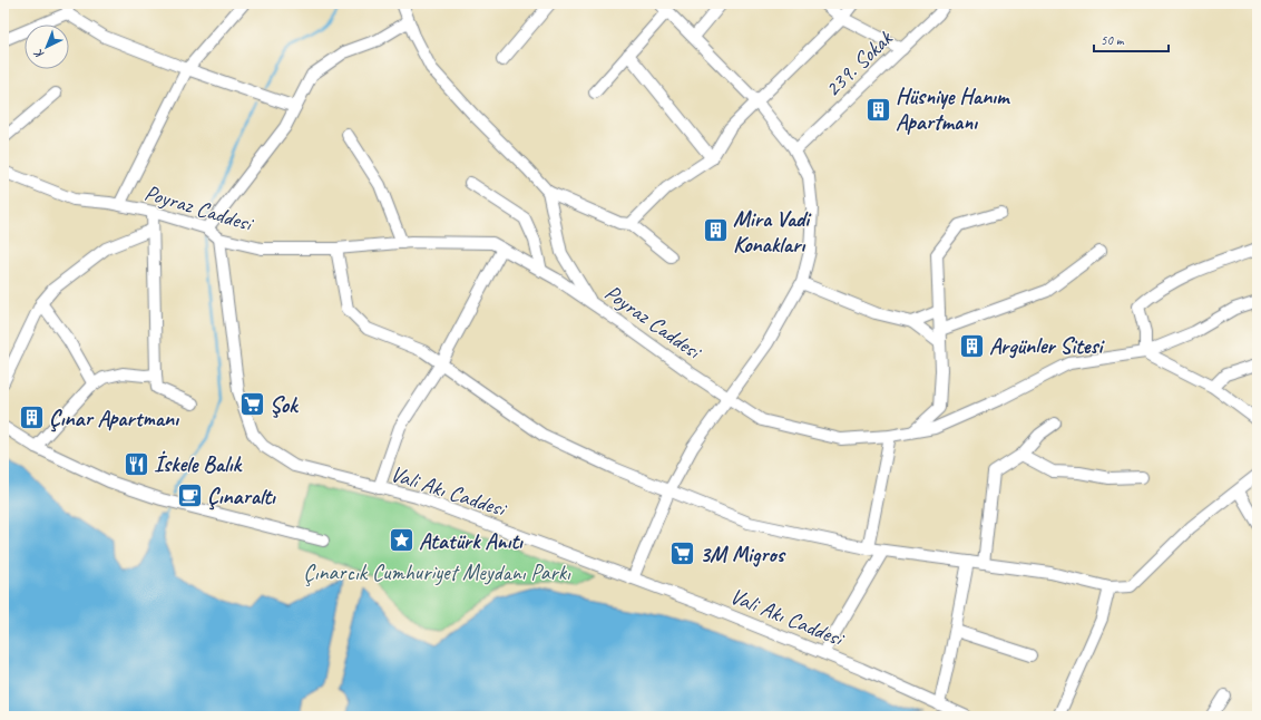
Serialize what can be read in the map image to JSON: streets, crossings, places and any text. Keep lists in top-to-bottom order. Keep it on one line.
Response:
{"streets":{"street":["239. Sokak","Poyraz Caddesi","Vali Akı Caddesi"]},"crossings":[["Poyraz Caddesi","Vali Akı Caddesi"]],"parks":["Çınarcık Cumhuriyet Meydanı Parkı"],"places":{"building":["Hüsniye Hanım Apartmanı","Mira Vadi Konakları","Argünler Sitesi","Çınar Apartmanı"],"supermarket":["Şok","3M Migros"],"restaurant":["İskele Balık"],"cafe":["Çınaraltı"],"place":["Atatürk Anıtı"]},"scale_bar":"50 m","north":"bottom left"}
